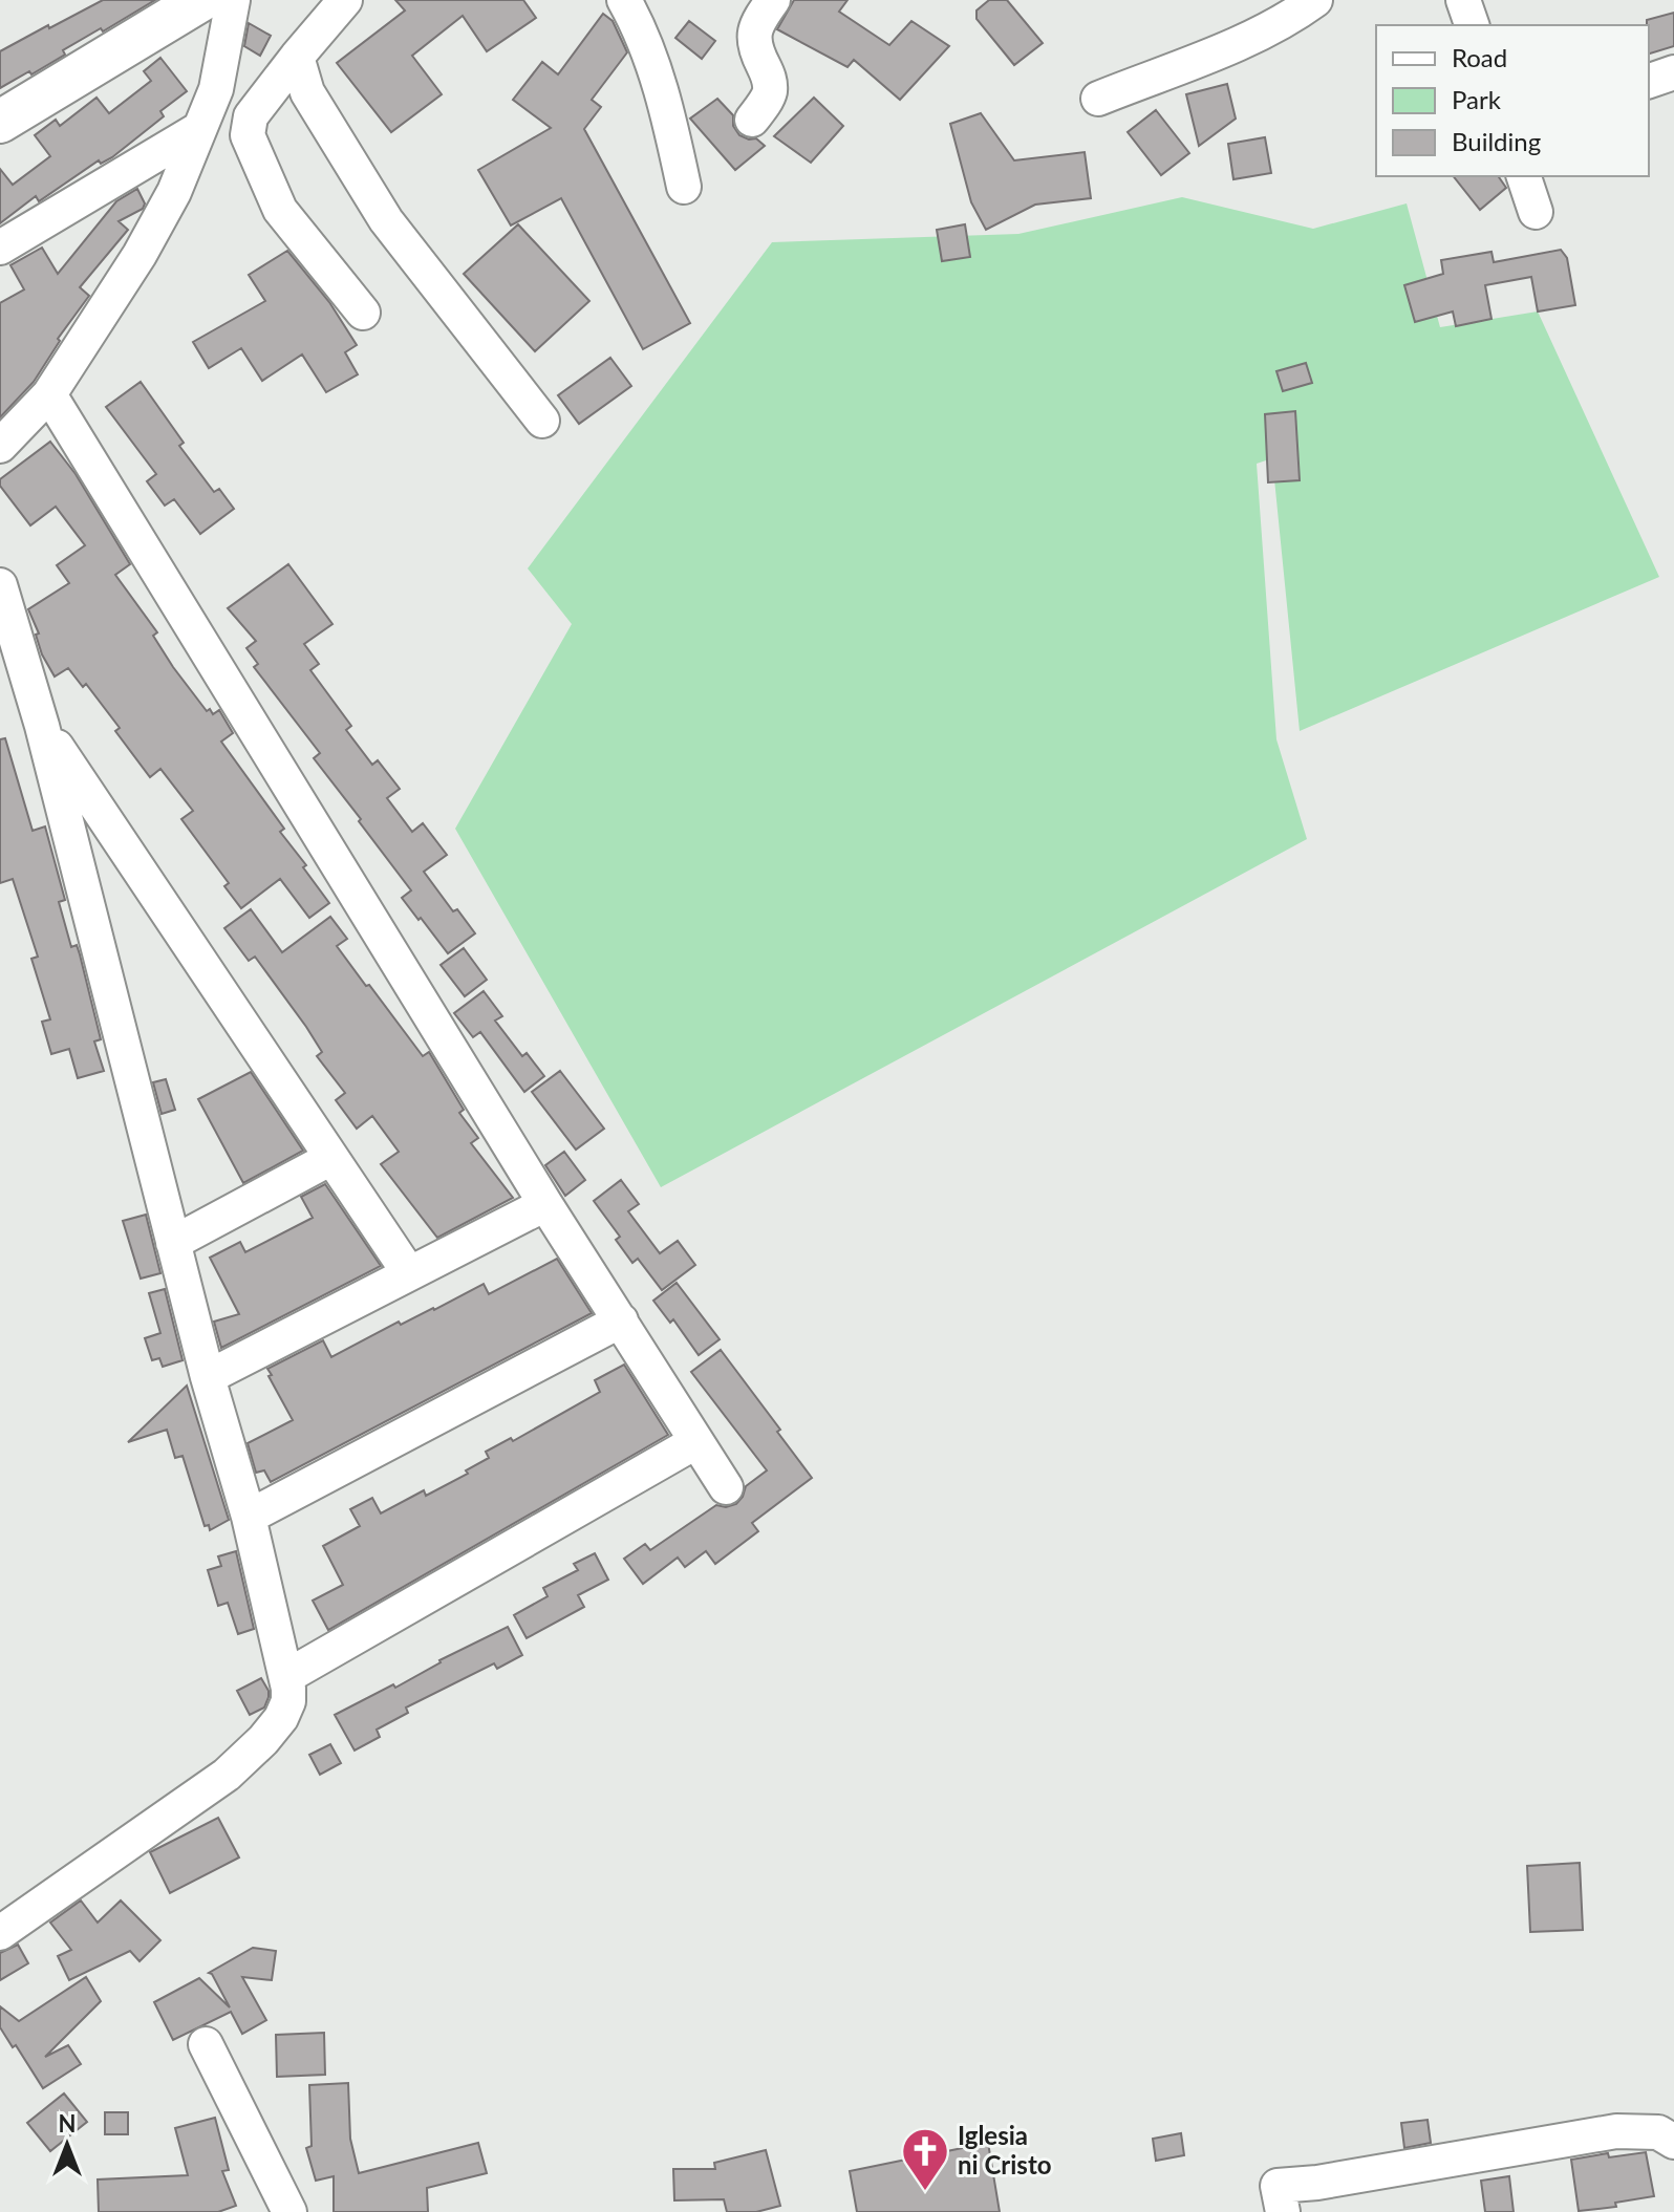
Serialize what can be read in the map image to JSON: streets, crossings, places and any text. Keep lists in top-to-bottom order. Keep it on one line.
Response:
{"places":{"church":["Iglesia ni Cristo"]},"legend":["Road","Park","Building"],"north":"top"}
